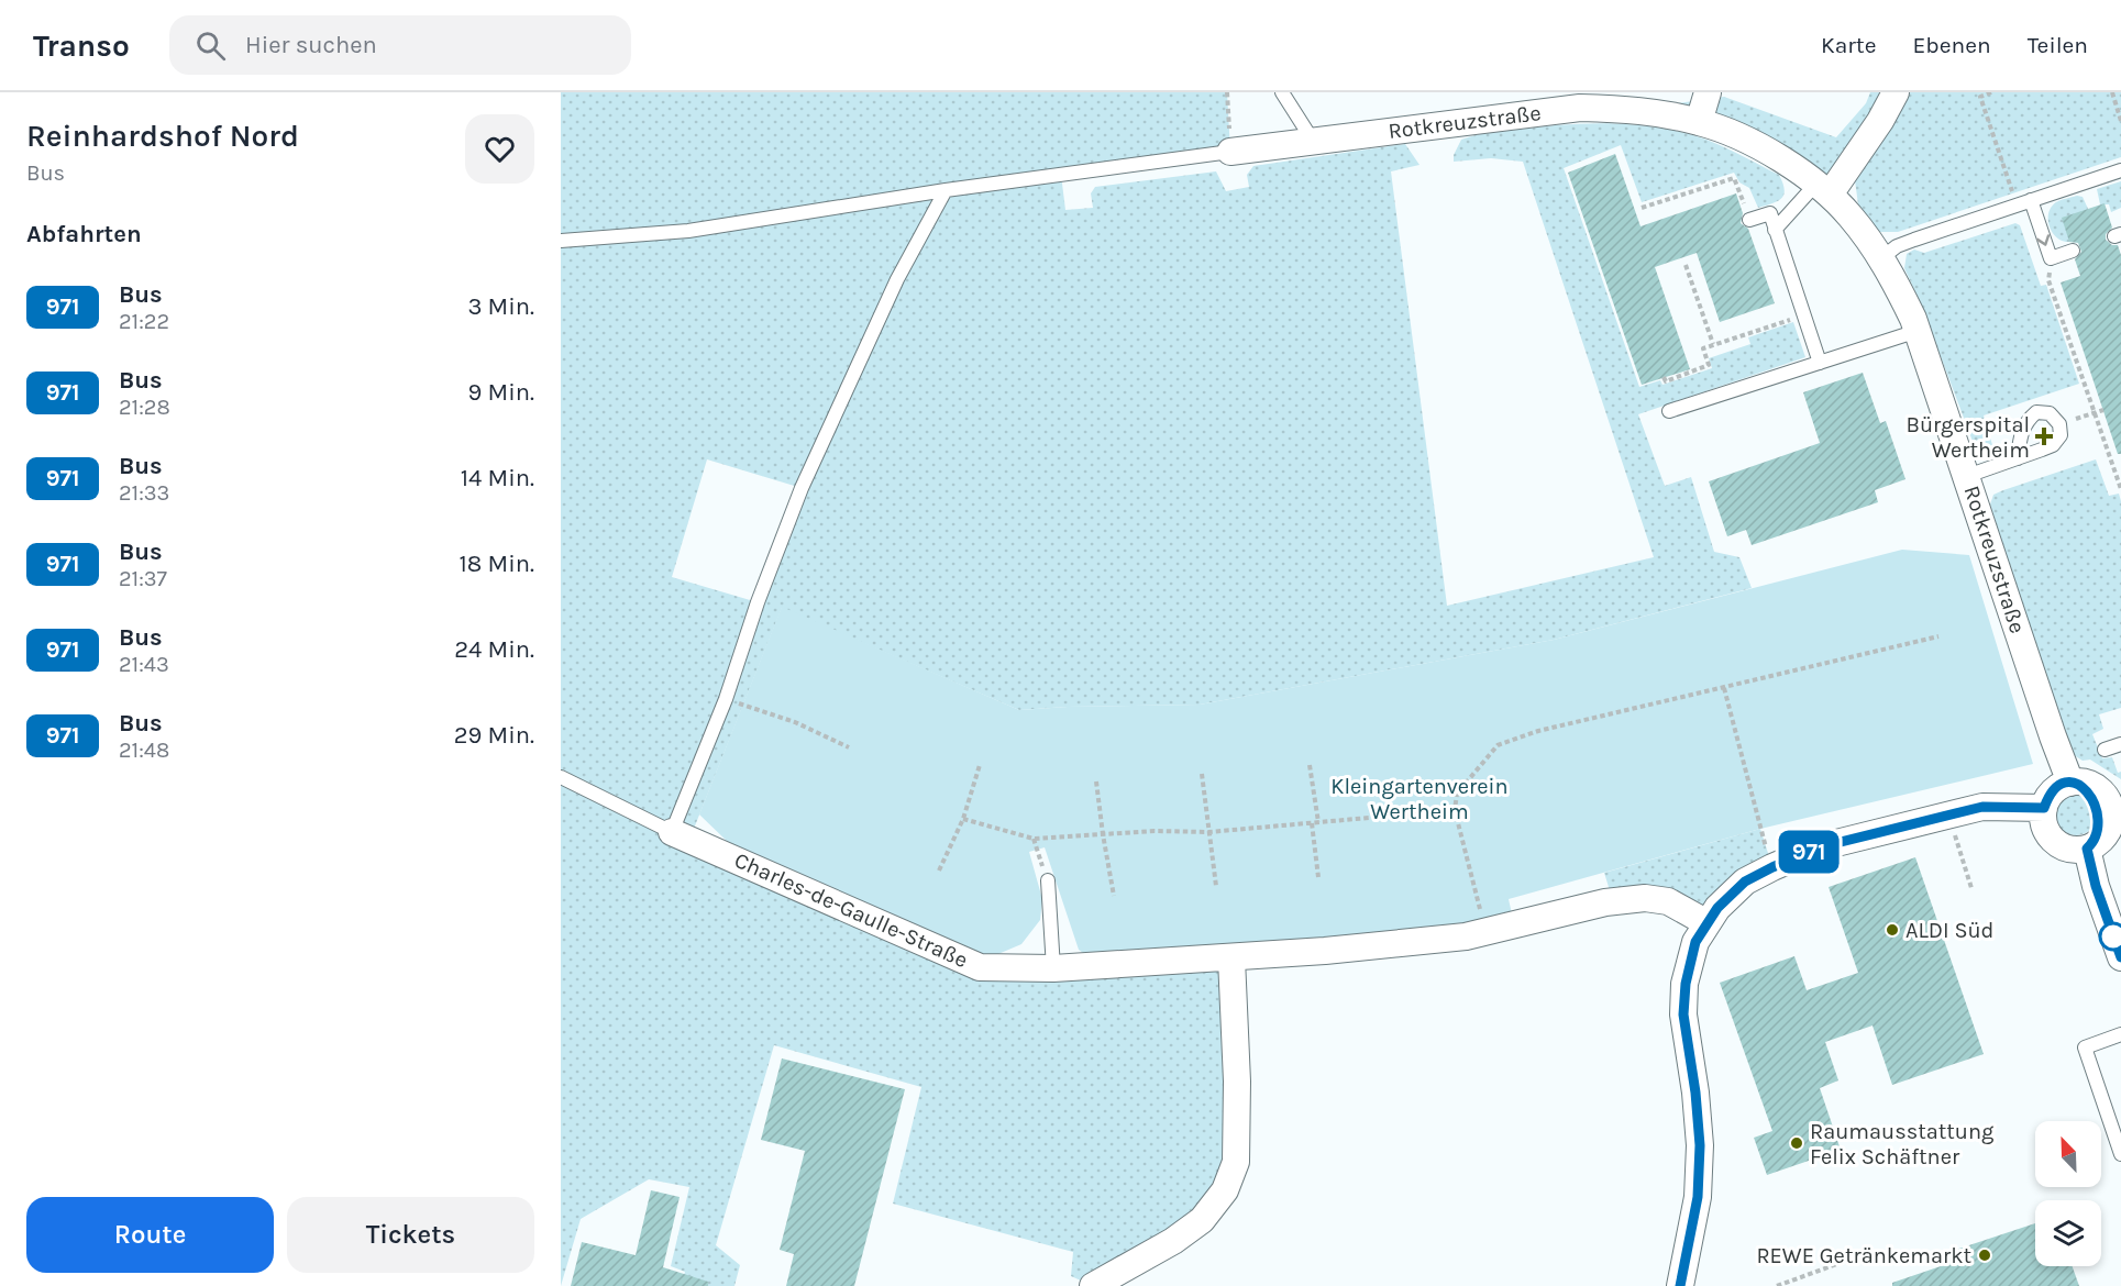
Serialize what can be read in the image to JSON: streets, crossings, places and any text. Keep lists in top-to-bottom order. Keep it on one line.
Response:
{"streets":{"street":["Rotkreuzstraße","Charles-de-Gaulle-Straße"]},"parks":["Kleingartenverein Wertheim"],"places":{"health":["Bürgerspital Wertheim"],"other":["ALDI Süd","Raumausstattung Felix Schäftner","REWE Getränkemarkt"]},"lines":["bus line 971"],"north":"top left","page":{"header":"Transo","search":"Hier suchen","nav":["Karte","Ebenen","Teilen"],"heading":[["Reinhardshof Nord","Bus"],"Abfahrten"],"on_map":"971","list":[{"mark":"971","name":"Bus","note":"21:22","value":"3 Min."},{"mark":"971","name":"Bus","note":"21:28","value":"9 Min."},{"mark":"971","name":"Bus","note":"21:33","value":"14 Min."},{"mark":"971","name":"Bus","note":"21:37","value":"18 Min."},{"mark":"971","name":"Bus","note":"21:43","value":"24 Min."},{"mark":"971","name":"Bus","note":"21:48","value":"29 Min."}],"buttons":["Route","Tickets"]}}
